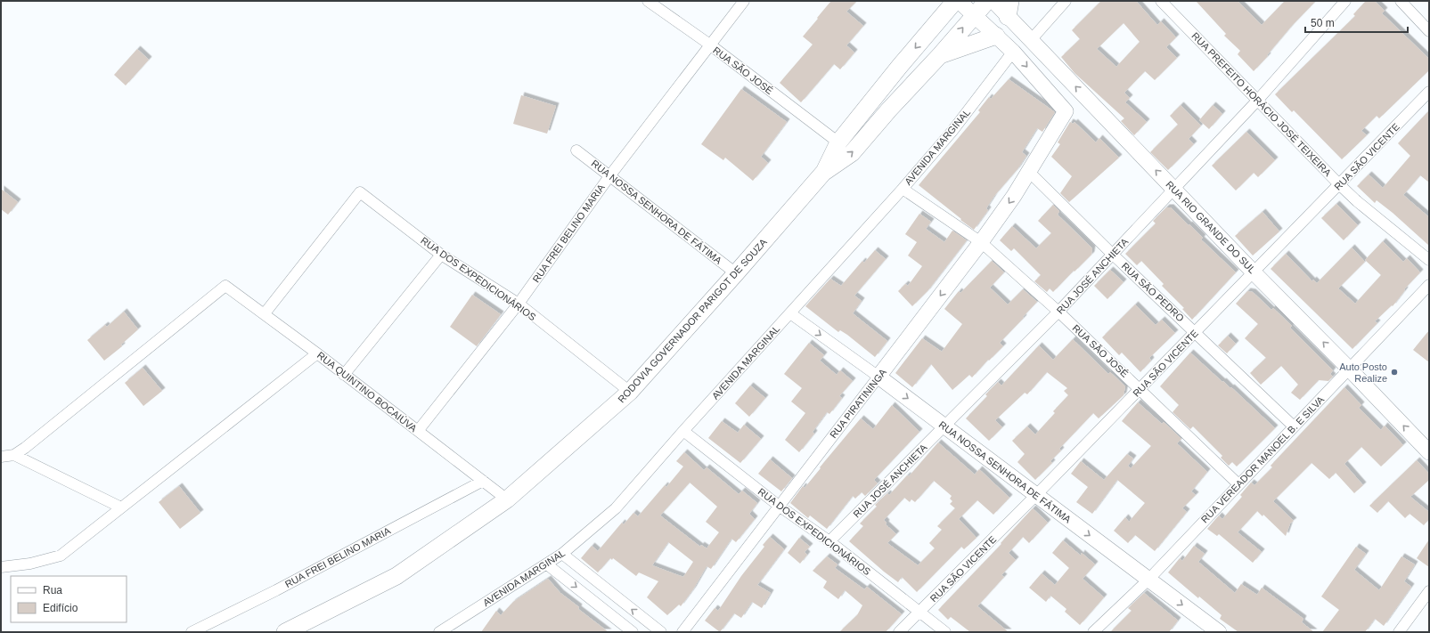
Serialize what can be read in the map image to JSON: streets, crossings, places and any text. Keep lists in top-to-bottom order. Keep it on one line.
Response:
{"streets":{"main road":["RODOVIA GOVERNADOR PARIGOT DE SOUZA"],"street":["RUA SÃO JOSÉ","RUA PREFEITO HORÁCIO JOSÉ TEIXEIRA","AVENIDA MARGINAL","RUA SÃO VICENTE","RUA NOSSA SENHORA DE FÁTIMA","RUA RIO GRANDE DO SUL","RUA FREI BELINO MARIA","RUA JOSÉ ANCHIETA","RUA DOS EXPEDICIONÁRIOS","RUA SÃO PEDRO","RUA QUINTINO BOCAIÚVA","RUA PIRATININGA","RUA VEREADOR MANOEL B. E SILVA"]},"crossings":[["RUA SÃO JOSÉ","AVENIDA MARGINAL"],["RUA SÃO JOSÉ","RUA SÃO VICENTE"],["RUA SÃO JOSÉ","RUA FREI BELINO MARIA"],["RUA SÃO JOSÉ","RUA JOSÉ ANCHIETA"],["RUA SÃO JOSÉ","RODOVIA GOVERNADOR PARIGOT DE SOUZA"],["RUA SÃO JOSÉ","RUA PIRATININGA"],["RUA SÃO JOSÉ","RUA VEREADOR MANOEL B. E SILVA"],["RUA PREFEITO HORÁCIO JOSÉ TEIXEIRA","RUA SÃO VICENTE"],["RUA PREFEITO HORÁCIO JOSÉ TEIXEIRA","RUA JOSÉ ANCHIETA"],["AVENIDA MARGINAL","RUA NOSSA SENHORA DE FÁTIMA"],["AVENIDA MARGINAL","RUA DOS EXPEDICIONÁRIOS"],["AVENIDA MARGINAL","RUA PIRATININGA"],["RUA SÃO VICENTE","RUA NOSSA SENHORA DE FÁTIMA"],["RUA SÃO VICENTE","RUA RIO GRANDE DO SUL"],["RUA SÃO VICENTE","RUA DOS EXPEDICIONÁRIOS"],["RUA SÃO VICENTE","RUA SÃO PEDRO"],["RUA NOSSA SENHORA DE FÁTIMA","RUA FREI BELINO MARIA"],["RUA NOSSA SENHORA DE FÁTIMA","RUA JOSÉ ANCHIETA"],["RUA NOSSA SENHORA DE FÁTIMA","RODOVIA GOVERNADOR PARIGOT DE SOUZA"],["RUA NOSSA SENHORA DE FÁTIMA","RUA PIRATININGA"],["RUA NOSSA SENHORA DE FÁTIMA","RUA VEREADOR MANOEL B. E SILVA"],["RUA RIO GRANDE DO SUL","RUA JOSÉ ANCHIETA"],["RUA RIO GRANDE DO SUL","RUA VEREADOR MANOEL B. E SILVA"],["RUA FREI BELINO MARIA","RUA DOS EXPEDICIONÁRIOS"],["RUA FREI BELINO MARIA","RUA QUINTINO BOCAIÚVA"],["RUA JOSÉ ANCHIETA","RUA DOS EXPEDICIONÁRIOS"],["RUA JOSÉ ANCHIETA","RUA SÃO PEDRO"],["RUA DOS EXPEDICIONÁRIOS","RODOVIA GOVERNADOR PARIGOT DE SOUZA"],["RUA DOS EXPEDICIONÁRIOS","RUA QUINTINO BOCAIÚVA"],["RUA DOS EXPEDICIONÁRIOS","RUA PIRATININGA"],["RUA SÃO PEDRO","RUA PIRATININGA"],["RUA SÃO PEDRO","RUA VEREADOR MANOEL B. E SILVA"],["RODOVIA GOVERNADOR PARIGOT DE SOUZA","RUA QUINTINO BOCAIÚVA"]],"one_way":["RUA NOSSA SENHORA DE FÁTIMA","RUA RIO GRANDE DO SUL","RUA PIRATININGA"],"places":["Auto Posto Realize"],"legend":["Rua","Edifício"],"scale_bar":"50 m"}
